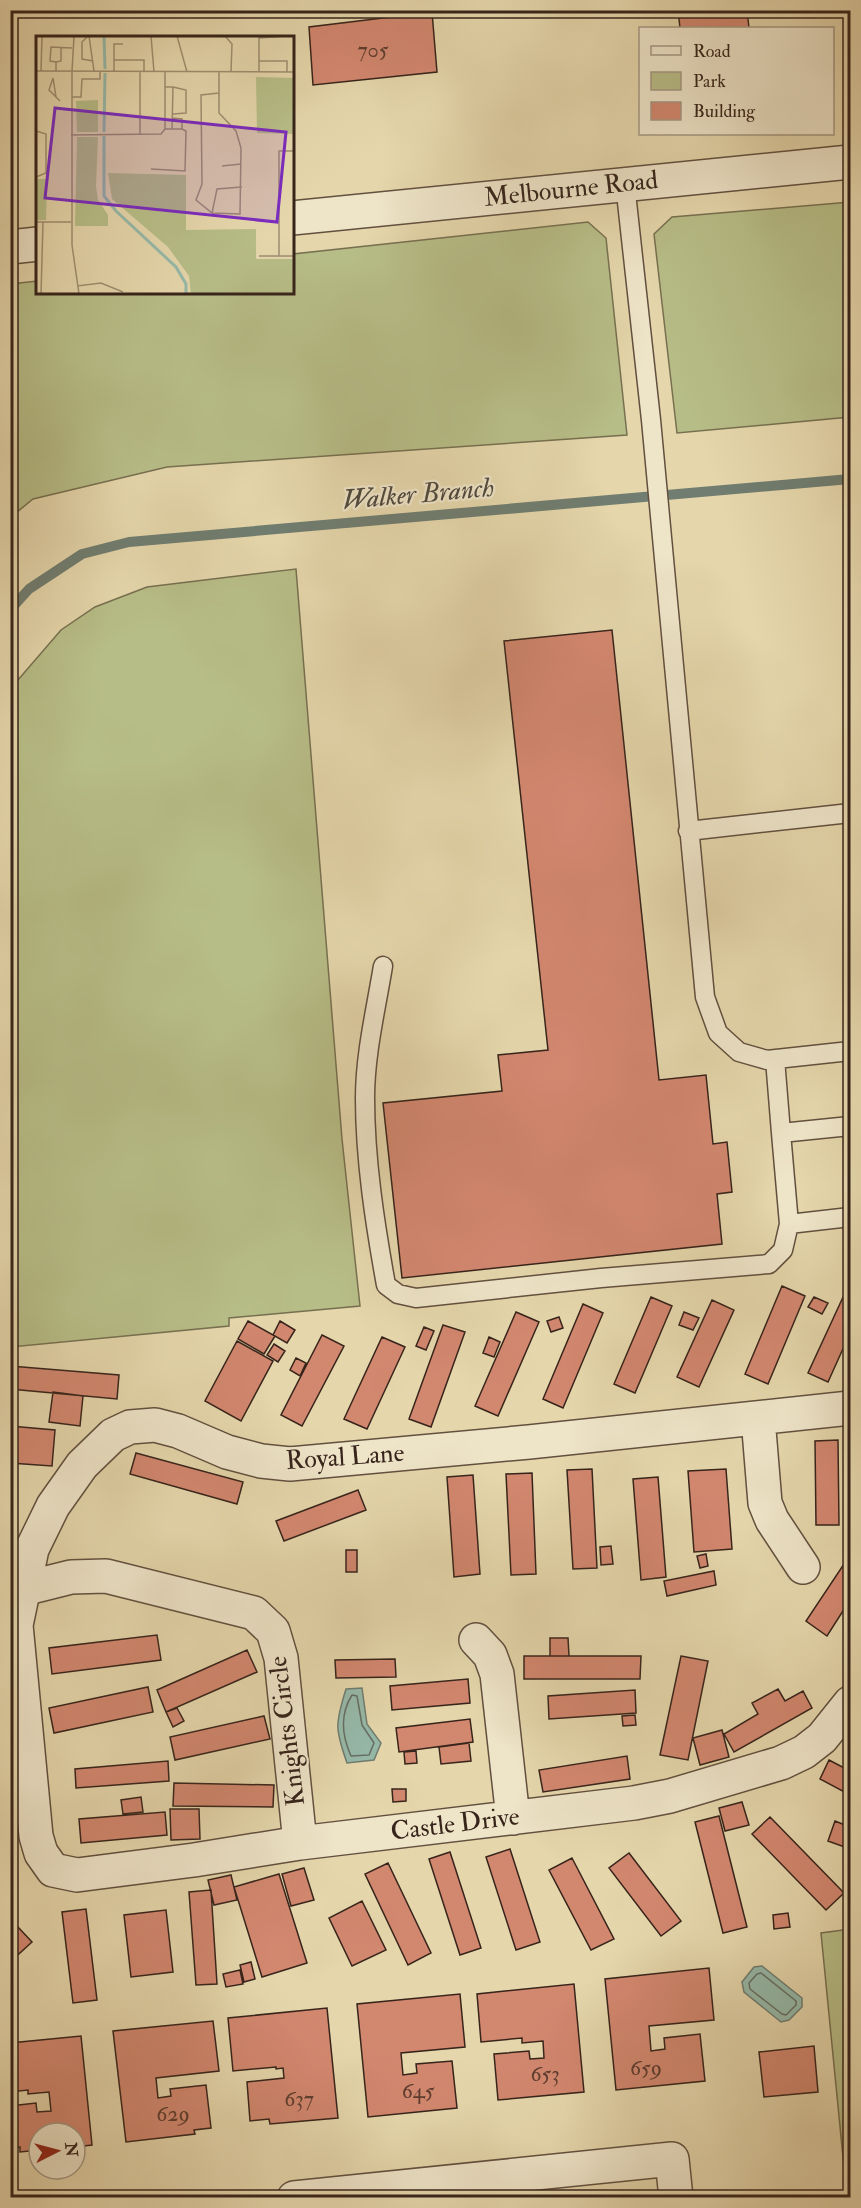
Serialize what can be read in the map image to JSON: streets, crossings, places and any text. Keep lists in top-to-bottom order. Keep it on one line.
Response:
{"streets":{"street":["Melbourne Road","Royal Lane","Knights Circle","Castle Drive"]},"crossings":[["Royal Lane","Knights Circle"],["Royal Lane","Castle Drive"],["Knights Circle","Castle Drive"]],"water":["Walker Branch"],"house_numbers":["705","659","653","645","637","629"],"legend":["Road","Park","Building"],"north":"right"}
